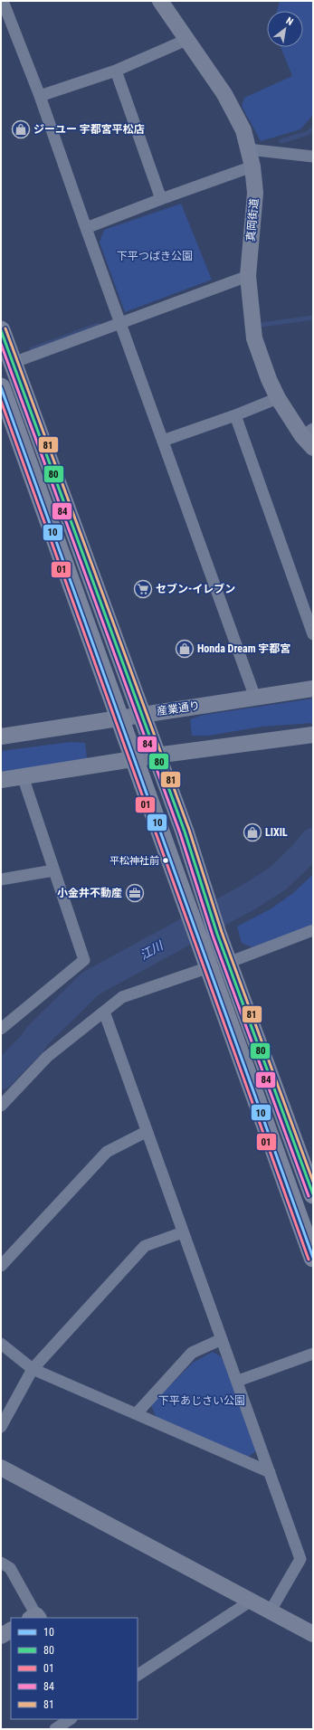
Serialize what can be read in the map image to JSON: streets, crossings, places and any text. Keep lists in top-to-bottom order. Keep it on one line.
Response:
{"streets":{"street":["真岡街道","産業通り"]},"water":["江川"],"parks":["下平つばき公園","下平あじさい公園"],"places":{"shop":["ジーユー 宇都宮平松店","Honda Dream 宇都宮","LIXIL"],"supermarket":["セブン-イレブン"],"other":["平松神社前"],"office":["小金井不動産"]},"lines":["transit line 81","transit line 80","transit line 84","transit line 10","transit line 01"],"legend":["10","80","01","84","81"],"north":"top right"}
